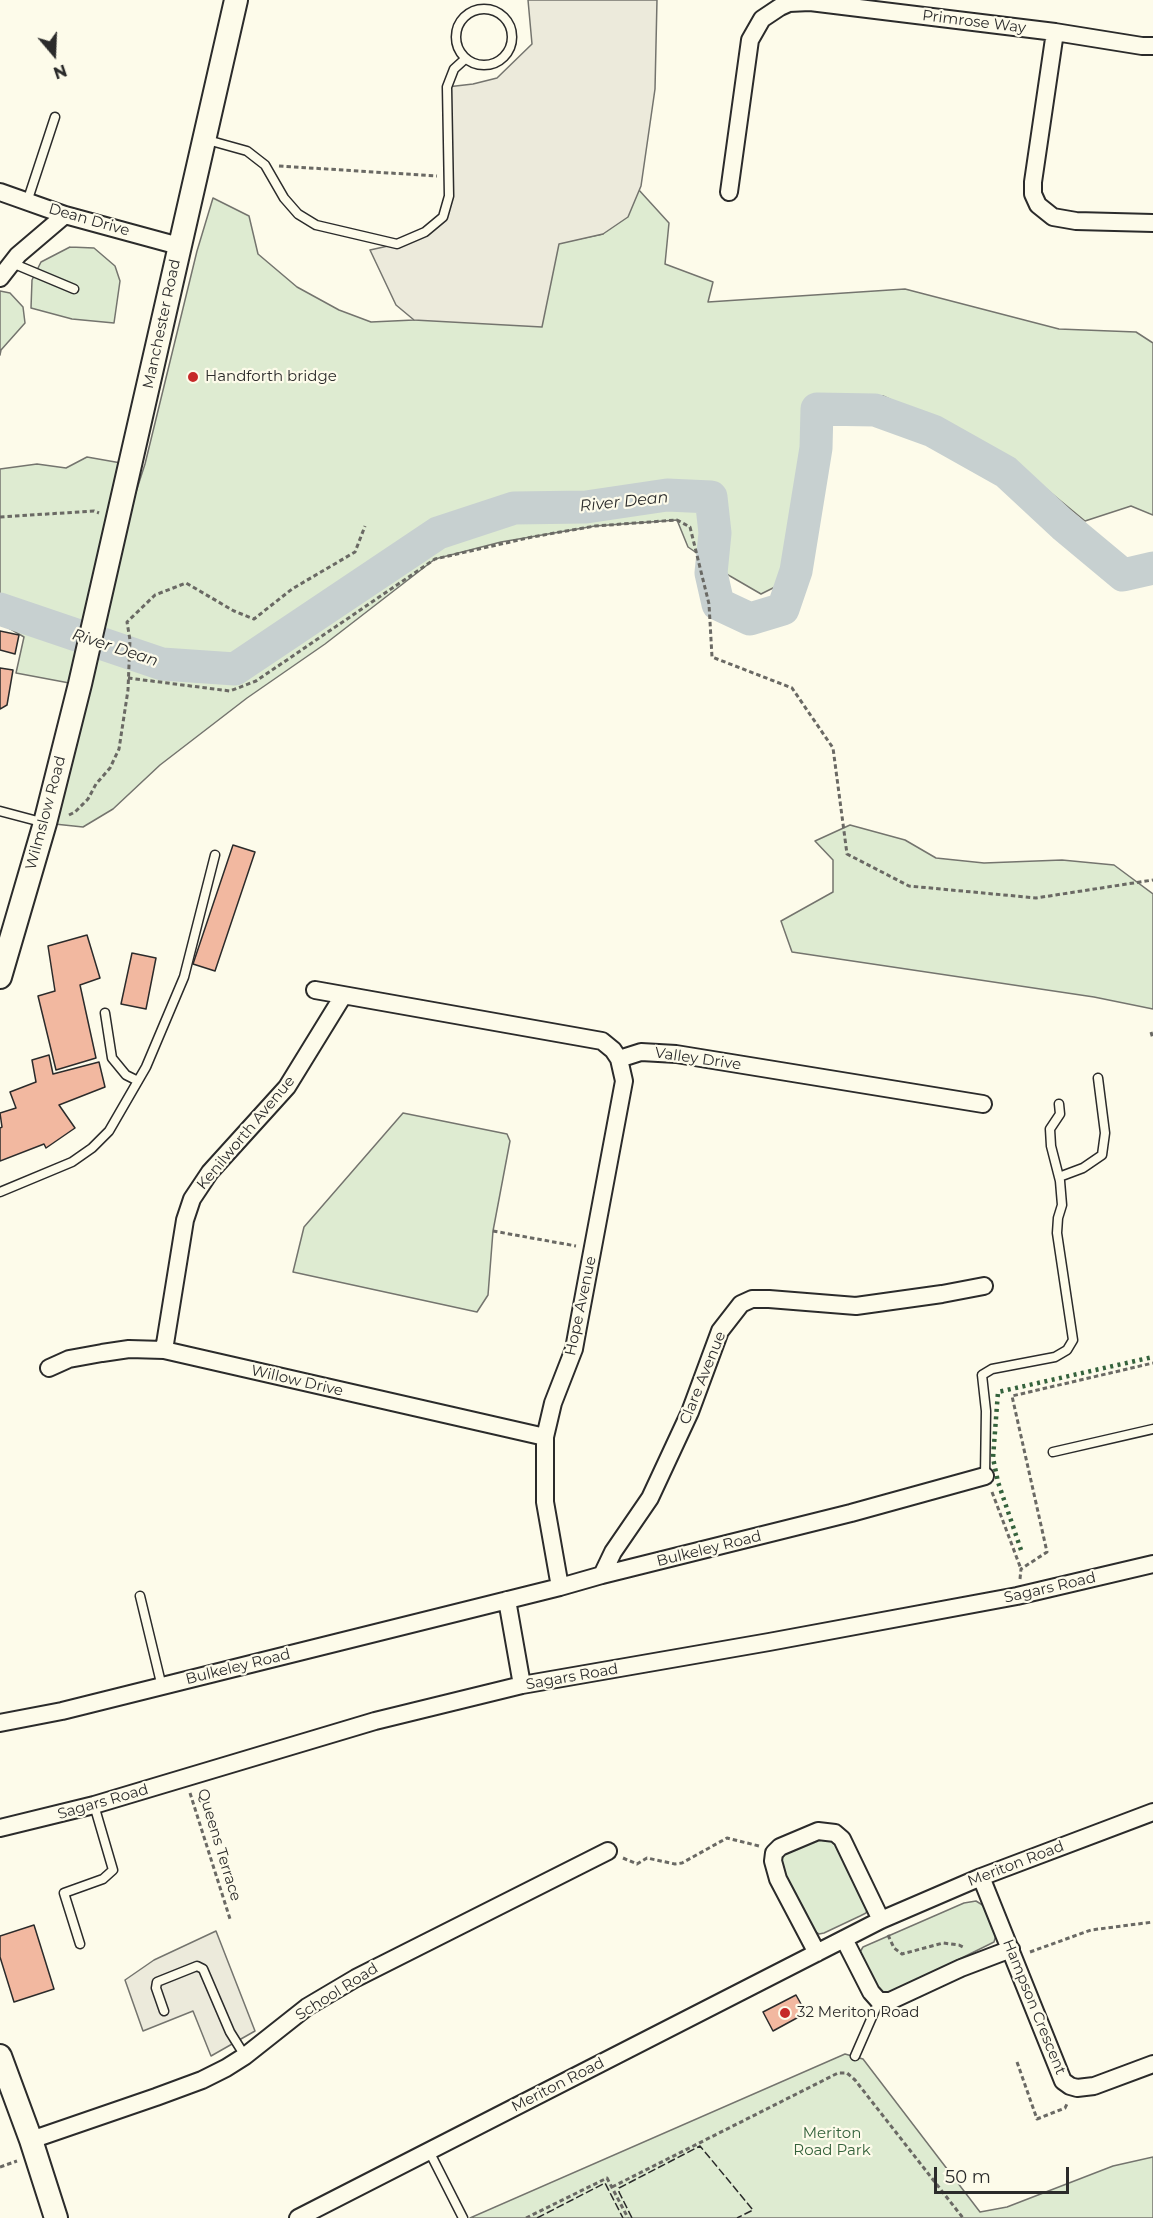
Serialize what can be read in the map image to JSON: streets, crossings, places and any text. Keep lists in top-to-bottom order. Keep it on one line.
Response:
{"streets":{"street":["Primrose Way","Dean Drive","Manchester Road","Wilmslow Road","Valley Drive","Kenilworth Avenue","Hope Avenue","Clare Avenue","Willow Drive","Bulkeley Road","Sagars Road","Meriton Road","School Road","Hampson Crescent"],"path":["Queens Terrace"]},"crossings":[["Dean Drive","Manchester Road"],["Manchester Road","Wilmslow Road"],["Valley Drive","Hope Avenue"],["Kenilworth Avenue","Willow Drive"],["Hope Avenue","Willow Drive"],["Hope Avenue","Bulkeley Road"],["Clare Avenue","Bulkeley Road"],["Sagars Road","Queens Terrace"],["Meriton Road","Hampson Crescent"]],"water":["River Dean"],"parks":["Meriton Road Park"],"places":["Handforth bridge","32 Meriton Road"],"scale_bar":"50 m","north":"bottom"}
